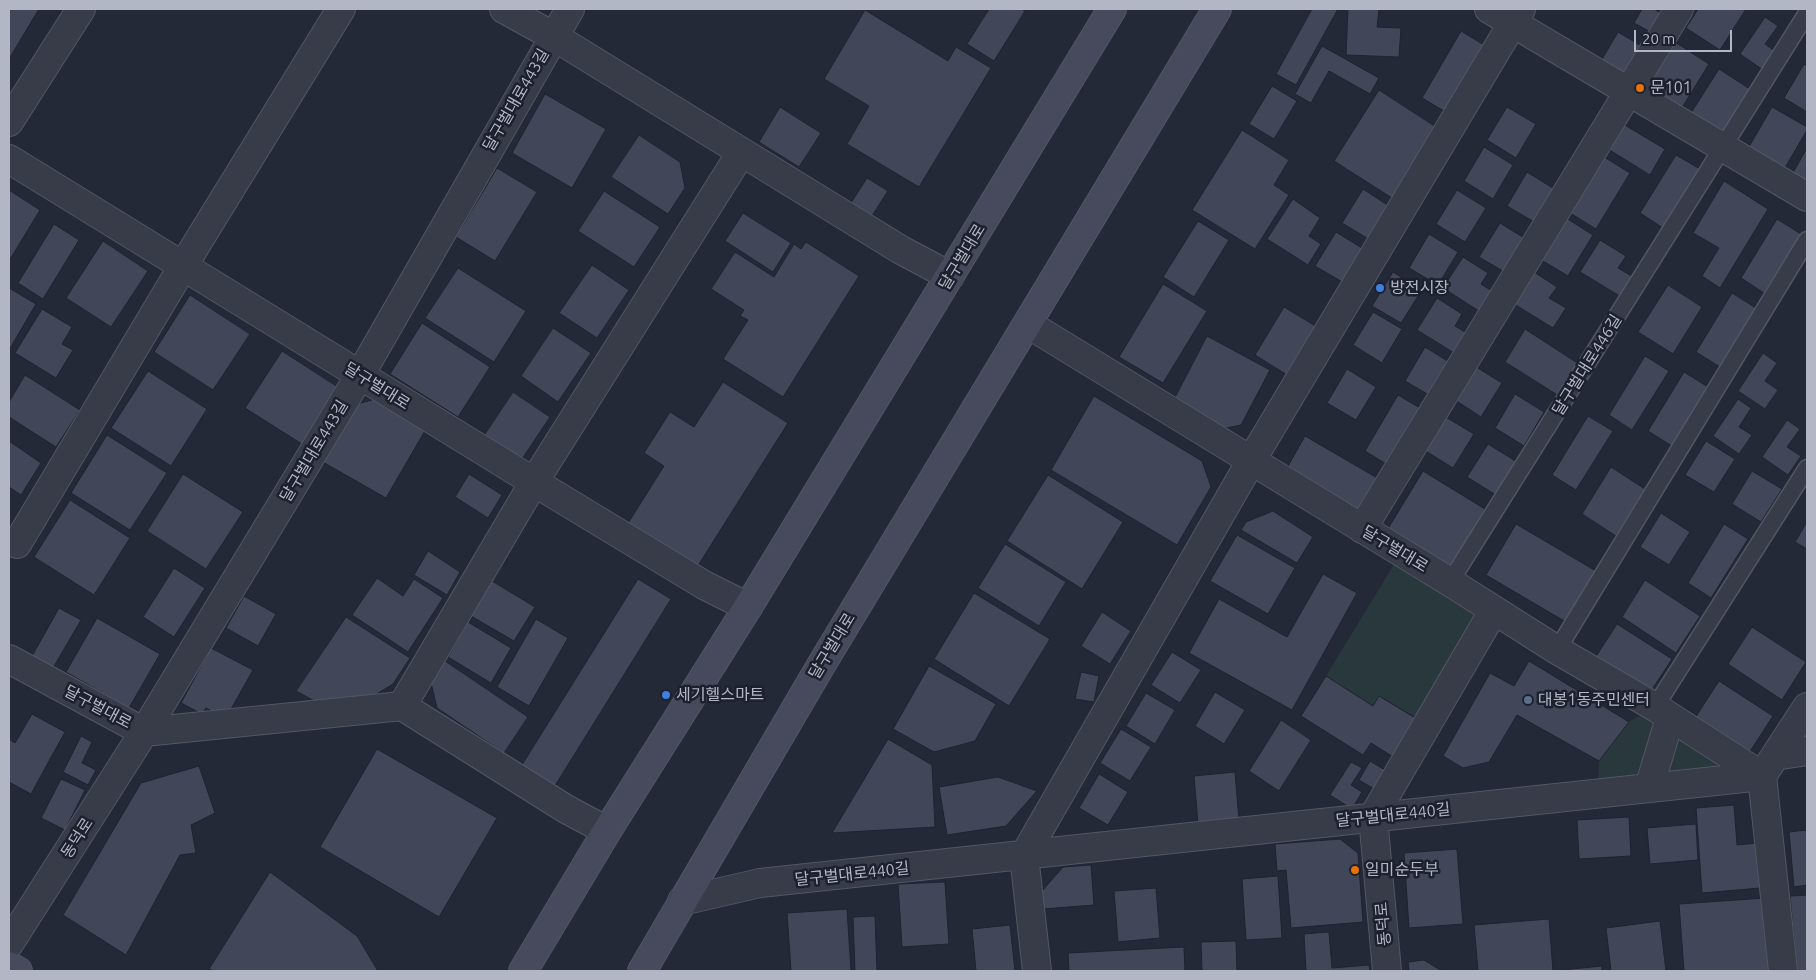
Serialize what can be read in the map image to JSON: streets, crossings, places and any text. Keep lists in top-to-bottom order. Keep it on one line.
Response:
{"streets":{"main road":["달구벌대로"],"street":["달구벌대로443길","달구벌대로440길","동덕로"],"lane":["달구벌대로446길"]},"crossings":[["달구벌대로443길","달구벌대로"],["달구벌대로443길","동덕로"],["달구벌대로","달구벌대로446길"],["달구벌대로","달구벌대로440길"],["달구벌대로","동덕로"],["달구벌대로440길","동덕로"]],"places":["문101","방전시장","세기헬스마트","대봉1동주민센터","일미순두부"],"scale_bar":"20 m"}
